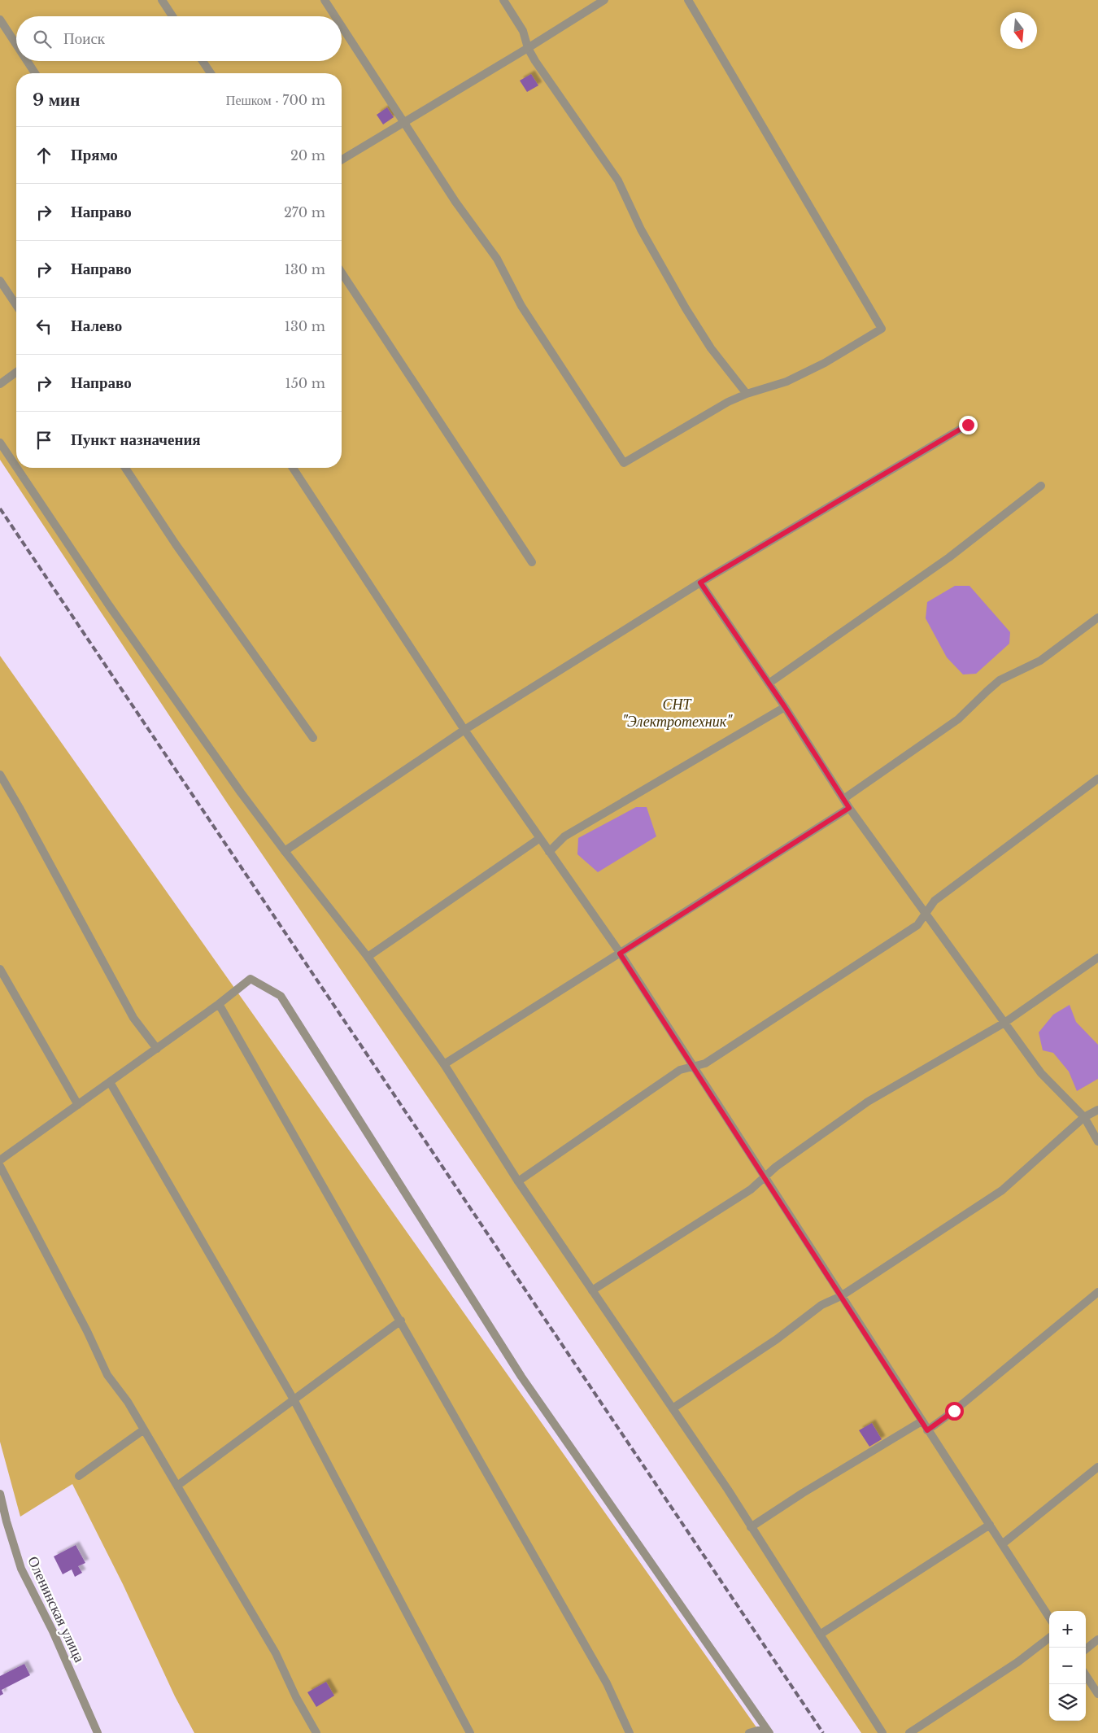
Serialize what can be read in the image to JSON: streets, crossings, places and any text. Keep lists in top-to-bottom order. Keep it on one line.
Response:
{"streets":{"street":["Оленинская улица"]},"parks":["СНТ \"Электротехник\""],"north":"bottom","page":{"search":"Поиск","heading":["9 мин","Пешком · 700 m"],"list":[["Прямо","20 m"],["Направо","270 m"],["Направо","130 m"],["Налево","130 m"],["Направо","150 m"],"Пункт назначения"],"map_buttons":["+","−"]}}
